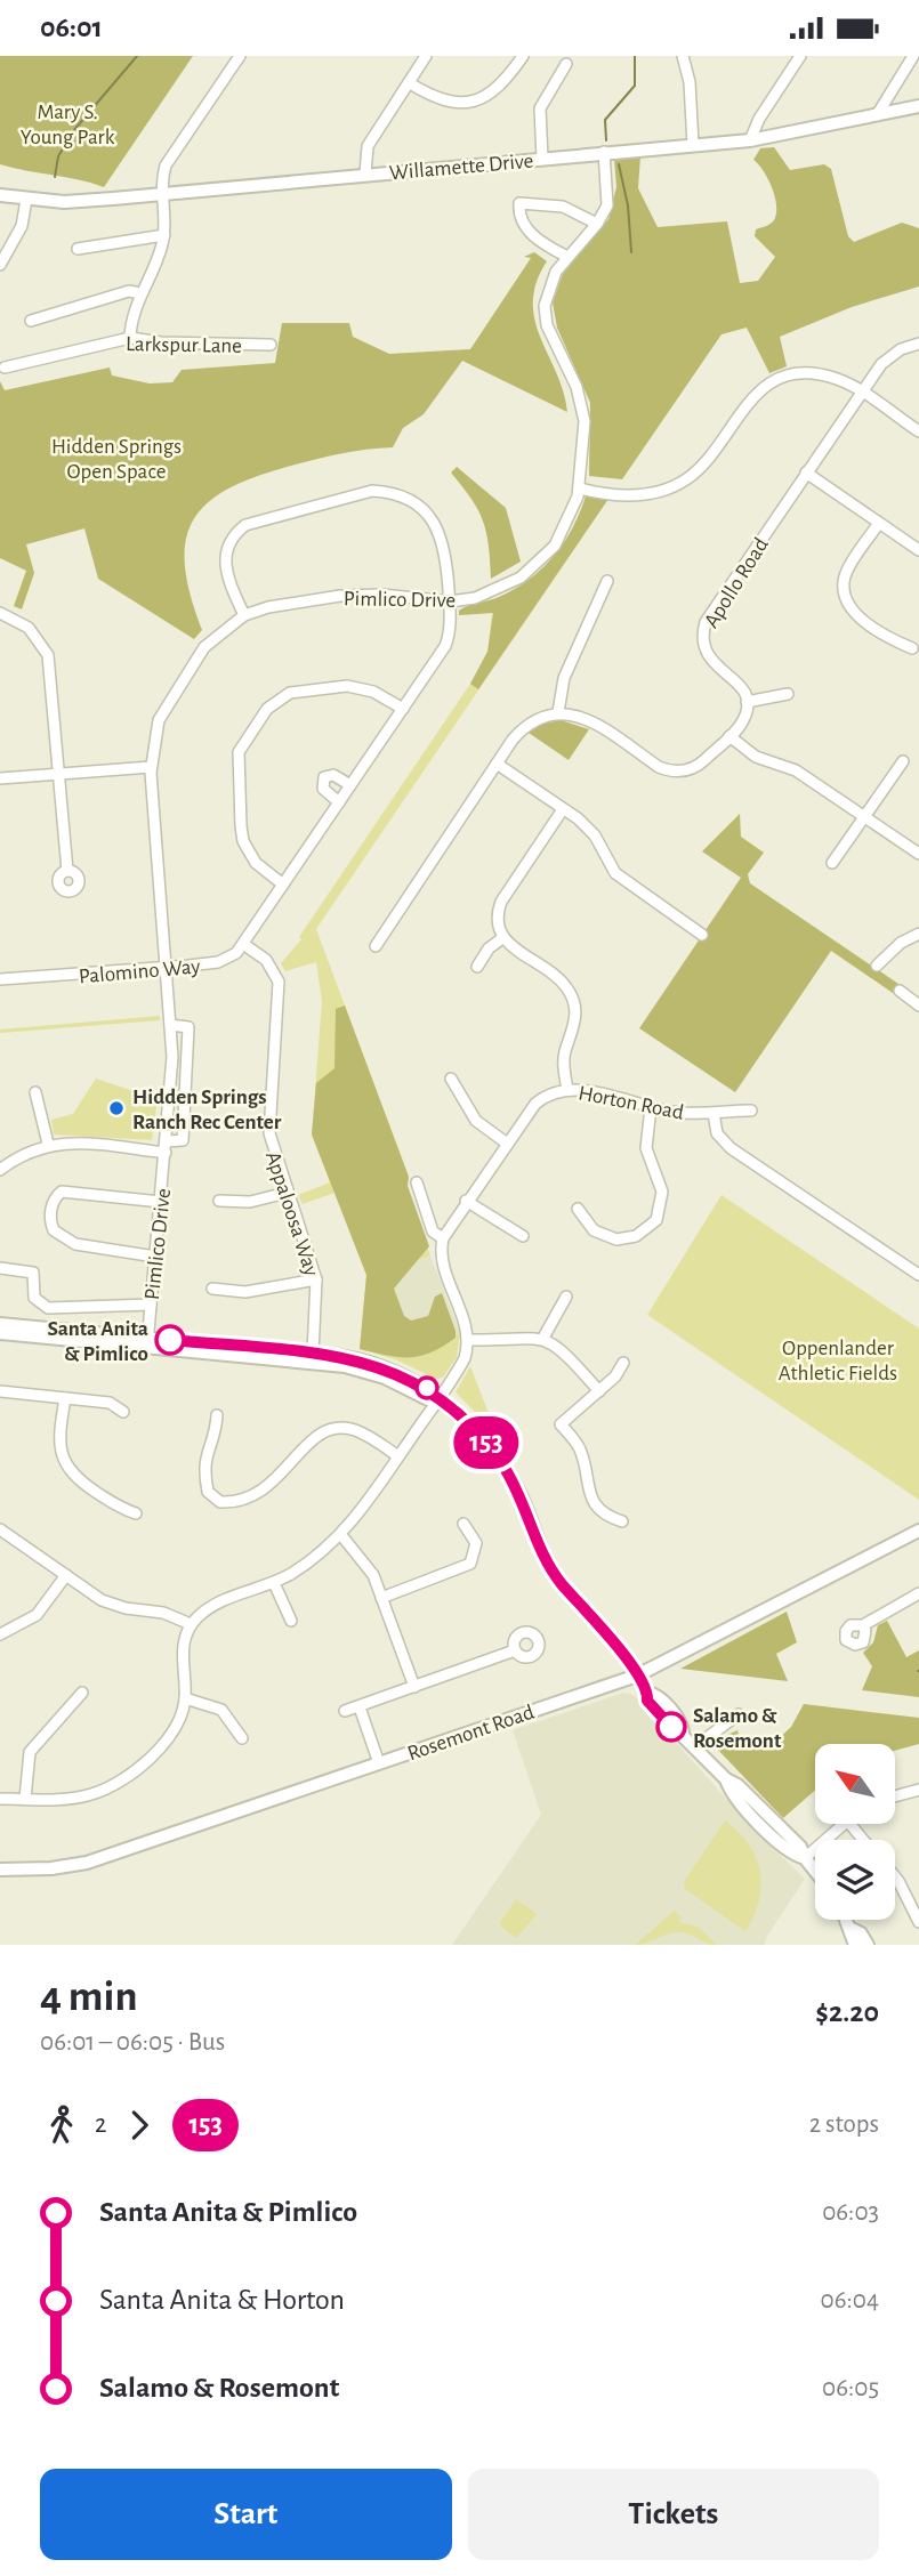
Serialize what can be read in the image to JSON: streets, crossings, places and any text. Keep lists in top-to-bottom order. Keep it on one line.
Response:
{"streets":{"main road":["Willamette Drive","Rosemont Road"],"street":["Larkspur Lane","Apollo Road","Pimlico Drive","Palomino Way","Horton Road","Appaloosa Way"]},"crossings":[["Willamette Drive","Pimlico Drive"],["Pimlico Drive","Palomino Way"],["Palomino Way","Appaloosa Way"]],"parks":["Mary S. Young Park","Hidden Springs Open Space","Oppenlander Athletic Fields"],"places":["Hidden Springs Ranch Rec Center","Santa Anita & Pimlico","Salamo & Rosemont"],"lines":["bus line 153"],"north":"top left","page":{"status":"06:01","on_map":"153","heading":["4 min","06:01 – 06:05 · Bus","$2.20"],"legs":["2","153","2 stops"],"list":[{"name":"Santa Anita & Pimlico","value":"06:03"},{"name":"Santa Anita & Horton","value":"06:04"},{"name":"Salamo & Rosemont","value":"06:05"}],"buttons":["Start","Tickets"]}}
